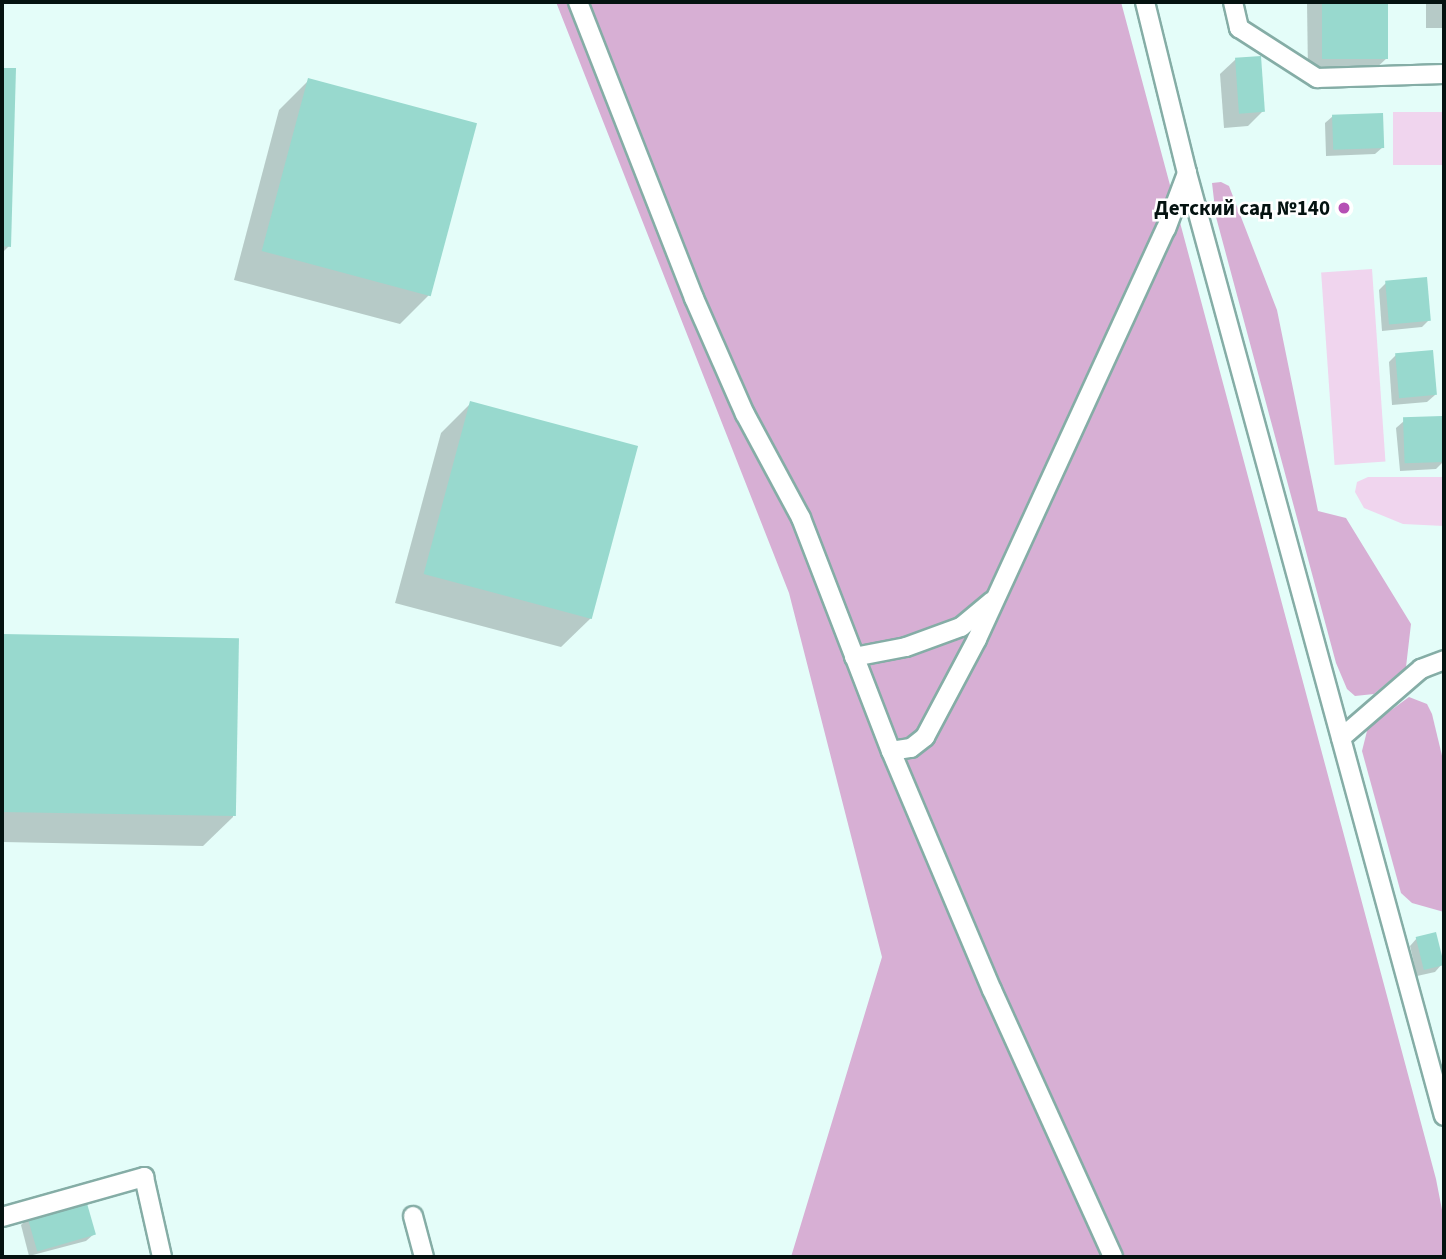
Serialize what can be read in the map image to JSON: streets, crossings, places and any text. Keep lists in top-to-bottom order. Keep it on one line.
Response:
{"places":["Детский сад №140"]}
